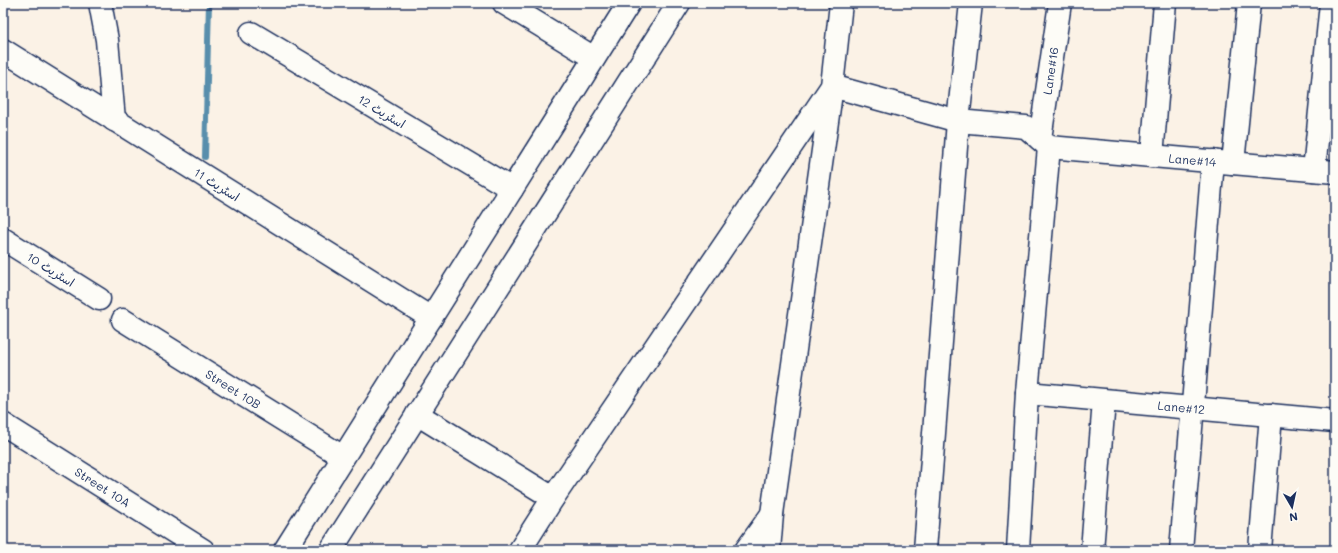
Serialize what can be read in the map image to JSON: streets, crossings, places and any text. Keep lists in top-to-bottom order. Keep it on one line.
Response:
{"streets":{"street":["Lane#16","اسٹریٹ 12","Lane#14","اسٹریٹ 11","اسٹریٹ 10","Street 10B","Lane#12","Street 10A"]},"crossings":[["Lane#16","Lane#14"],["Lane#16","Lane#12"]],"north":"bottom"}
